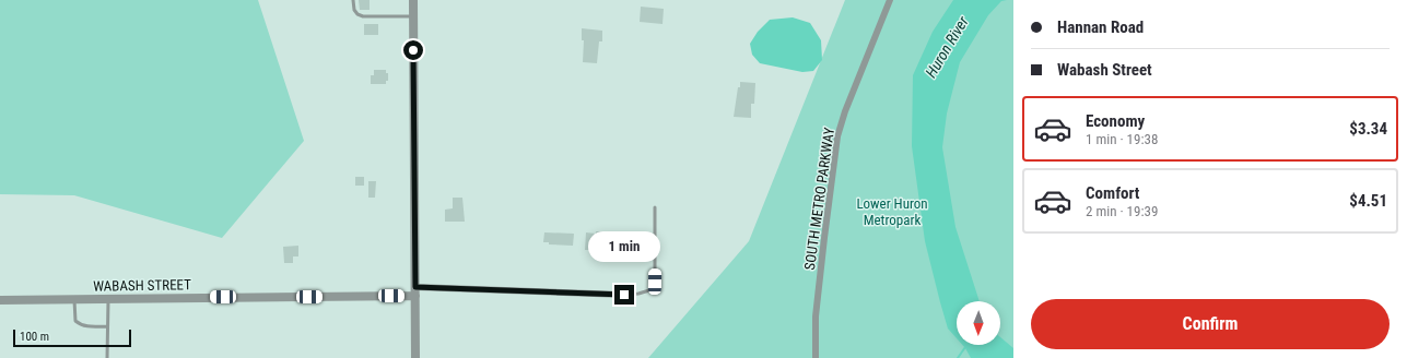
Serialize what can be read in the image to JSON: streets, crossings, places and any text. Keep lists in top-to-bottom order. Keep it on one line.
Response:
{"streets":{"street":["SOUTH METRO PARKWAY","WABASH STREET"]},"water":["Huron River"],"parks":["Lower Huron Metropark"],"scale_bar":"100 m","north":"bottom","page":{"banner":["Hannan Road","Wabash Street"],"list":[{"name":"Economy","note":"1 min · 19:38","value":"$3.34"},{"name":"Comfort","note":"2 min · 19:39","value":"$4.51"}],"bubble":"1 min","buttons":"Confirm","scale":"100 m"}}
